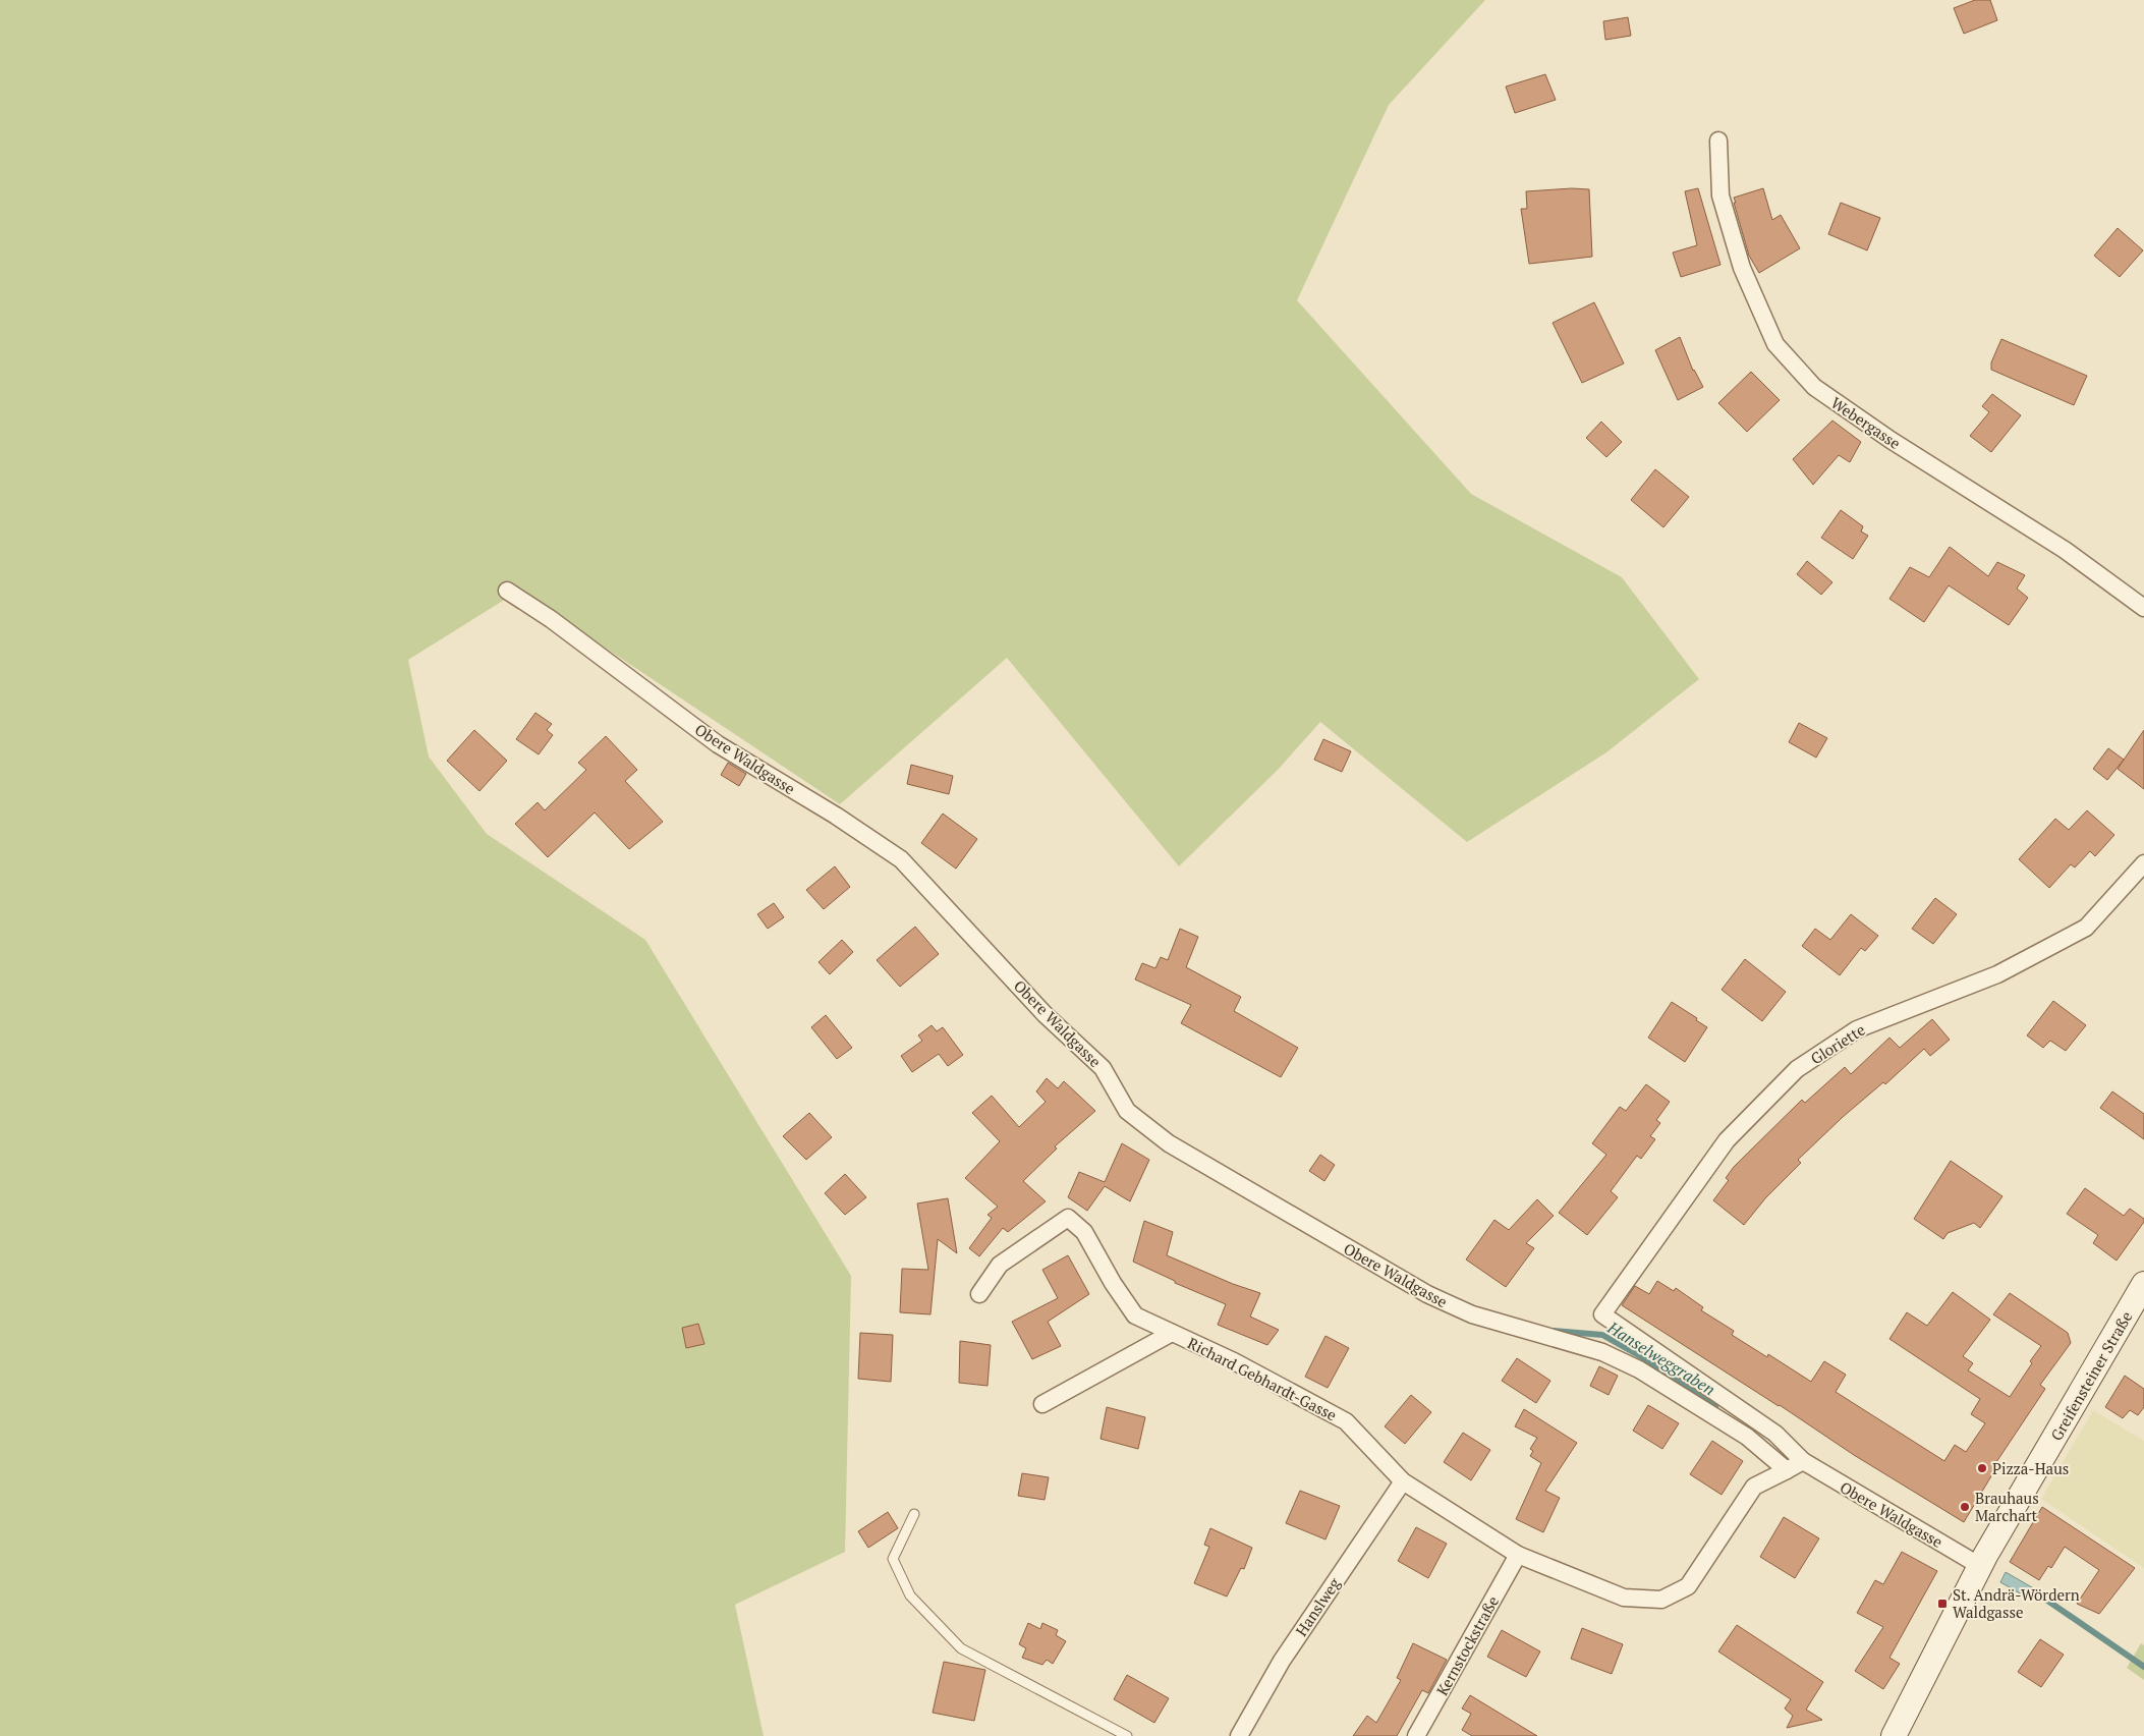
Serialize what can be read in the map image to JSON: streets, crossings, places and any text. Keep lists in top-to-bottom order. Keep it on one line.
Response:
{"streets":{"main road":["Greifensteiner Straße"],"street":["Webergasse","Obere Waldgasse","Gloriette","Richard Gebhardt-Gasse","Hanslweg","Kernstockstraße"]},"crossings":[["Obere Waldgasse","Gloriette"],["Obere Waldgasse","Greifensteiner Straße"],["Obere Waldgasse","Richard Gebhardt-Gasse"],["Richard Gebhardt-Gasse","Hanslweg"],["Richard Gebhardt-Gasse","Kernstockstraße"]],"water":["Hanselweggraben"],"places":{"other":["Pizza-Haus","Brauhaus Marchart"],"transit":["St. Andrä-Wördern Waldgasse"]}}
